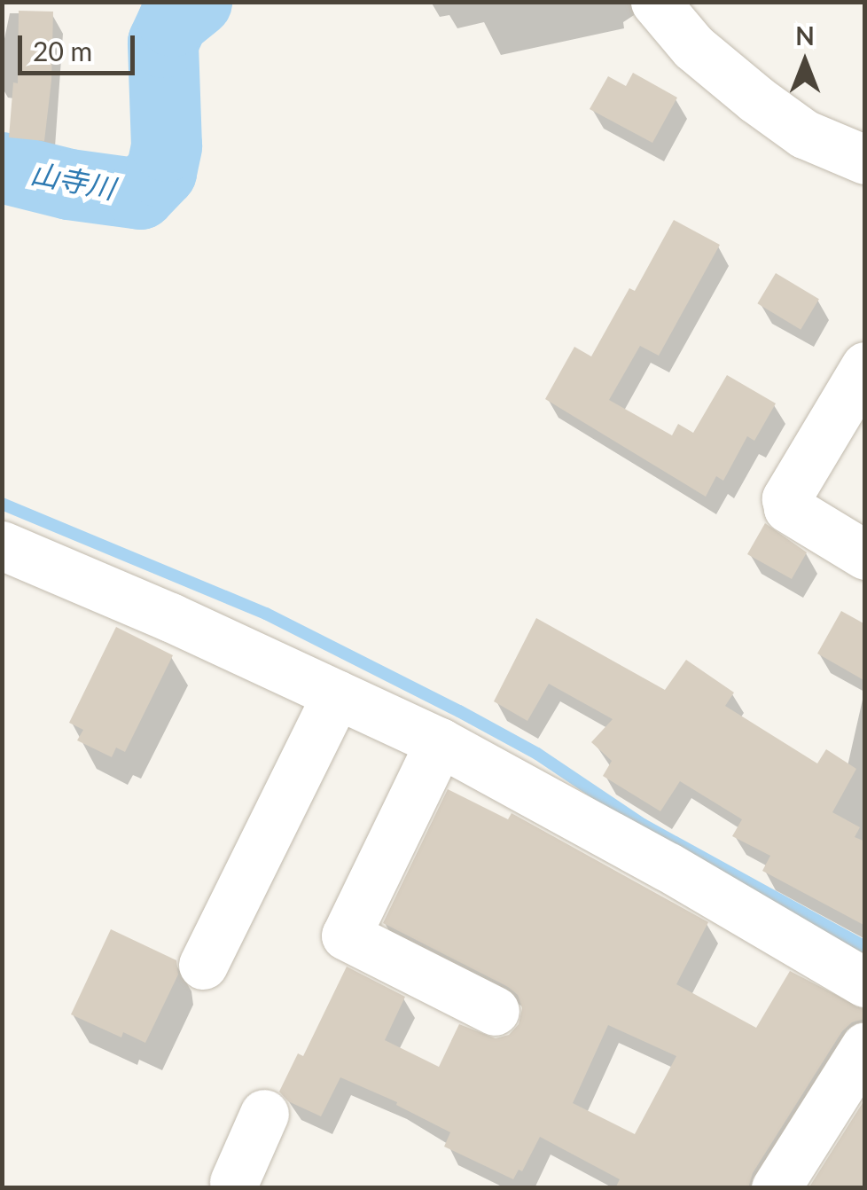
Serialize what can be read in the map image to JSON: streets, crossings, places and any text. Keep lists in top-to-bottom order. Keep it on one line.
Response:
{"water":["山寺川"],"scale_bar":"20 m","north":"top"}
